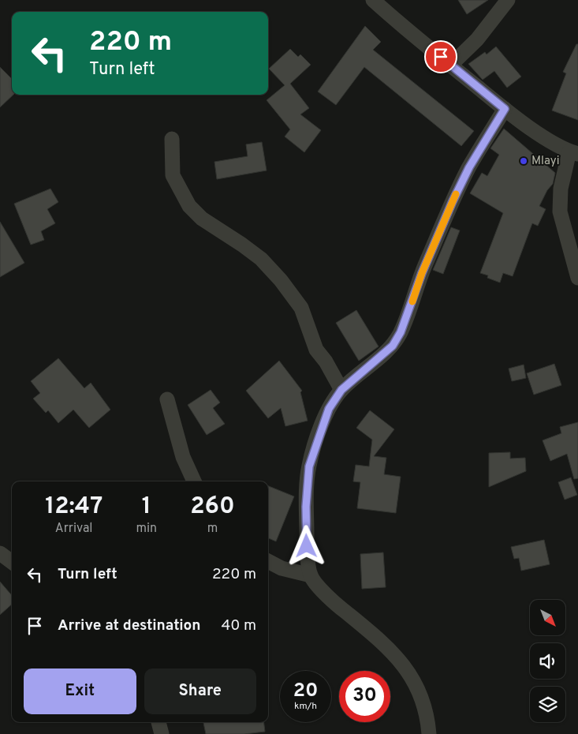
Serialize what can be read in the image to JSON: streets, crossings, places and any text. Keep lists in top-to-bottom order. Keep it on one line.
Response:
{"places":["Mlayi"],"north":"bottom right","page":{"turn":["220 m","Turn left"],"eta":["12:47","Arrival","1","min","260","m"],"list":[{"name":"Turn left","value":"220 m"},{"name":"Arrive at destination","value":"40 m"}],"buttons":["Exit","Share"],"speed":"20 km/h","limit":"30"}}
